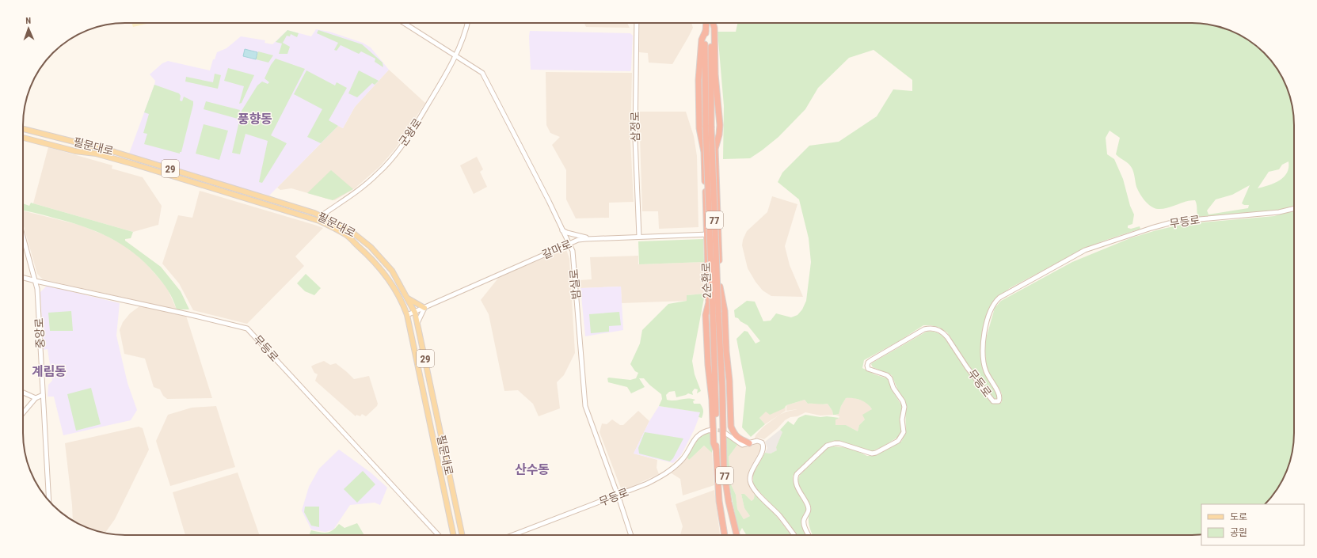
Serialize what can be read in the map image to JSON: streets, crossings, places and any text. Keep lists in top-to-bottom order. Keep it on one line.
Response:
{"streets":{"highway":["77","2순환로"],"main road":["삼정로","군왕로","필문대로","29","무등로","갈마로","밤실로","중앙로"]},"crossings":[["삼정로","갈마로"],["군왕로","필문대로"],["군왕로","밤실로"],["필문대로","갈마로"],["무등로","밤실로"],["무등로","중앙로"],["갈마로","밤실로"]],"districts":["풍향동","계림동","산수동"],"legend":["도로","공원"],"north":"top"}
